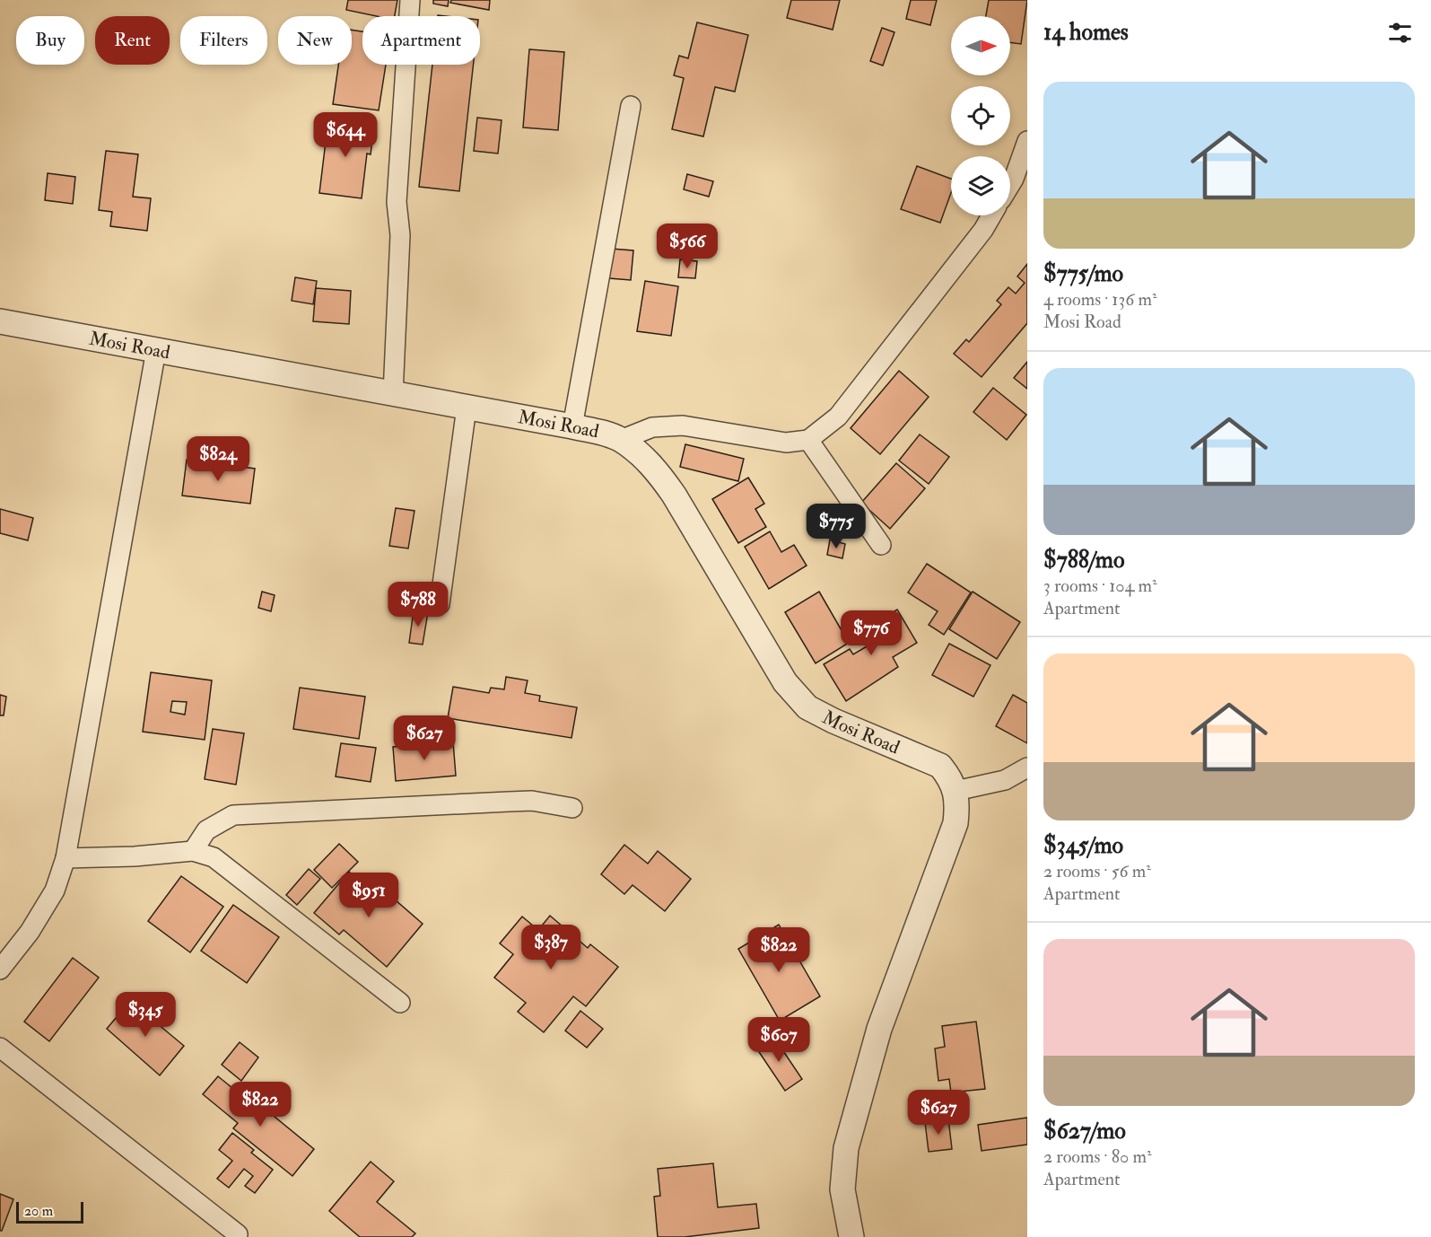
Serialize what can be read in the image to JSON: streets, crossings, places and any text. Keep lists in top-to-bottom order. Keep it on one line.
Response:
{"streets":{"street":["Mosi Road"]},"scale_bar":"20 m","north":"right","page":{"heading":"14 homes","chip":["Buy","Rent","Filters","New","Apartment"],"list":[{"name":"$775/mo","note":"4 rooms · 136 m² · Mosi Road"},{"name":"$788/mo","note":"3 rooms · 104 m² · Apartment"},{"name":"$345/mo","note":"2 rooms · 56 m² · Apartment"},{"name":"$627/mo","note":"2 rooms · 80 m² · Apartment"}],"price":["$644","$566","$824","$775","$788","$776","$627","$951","$387","$822","$345","$607","$822","$627"],"scale":"20 m"}}
